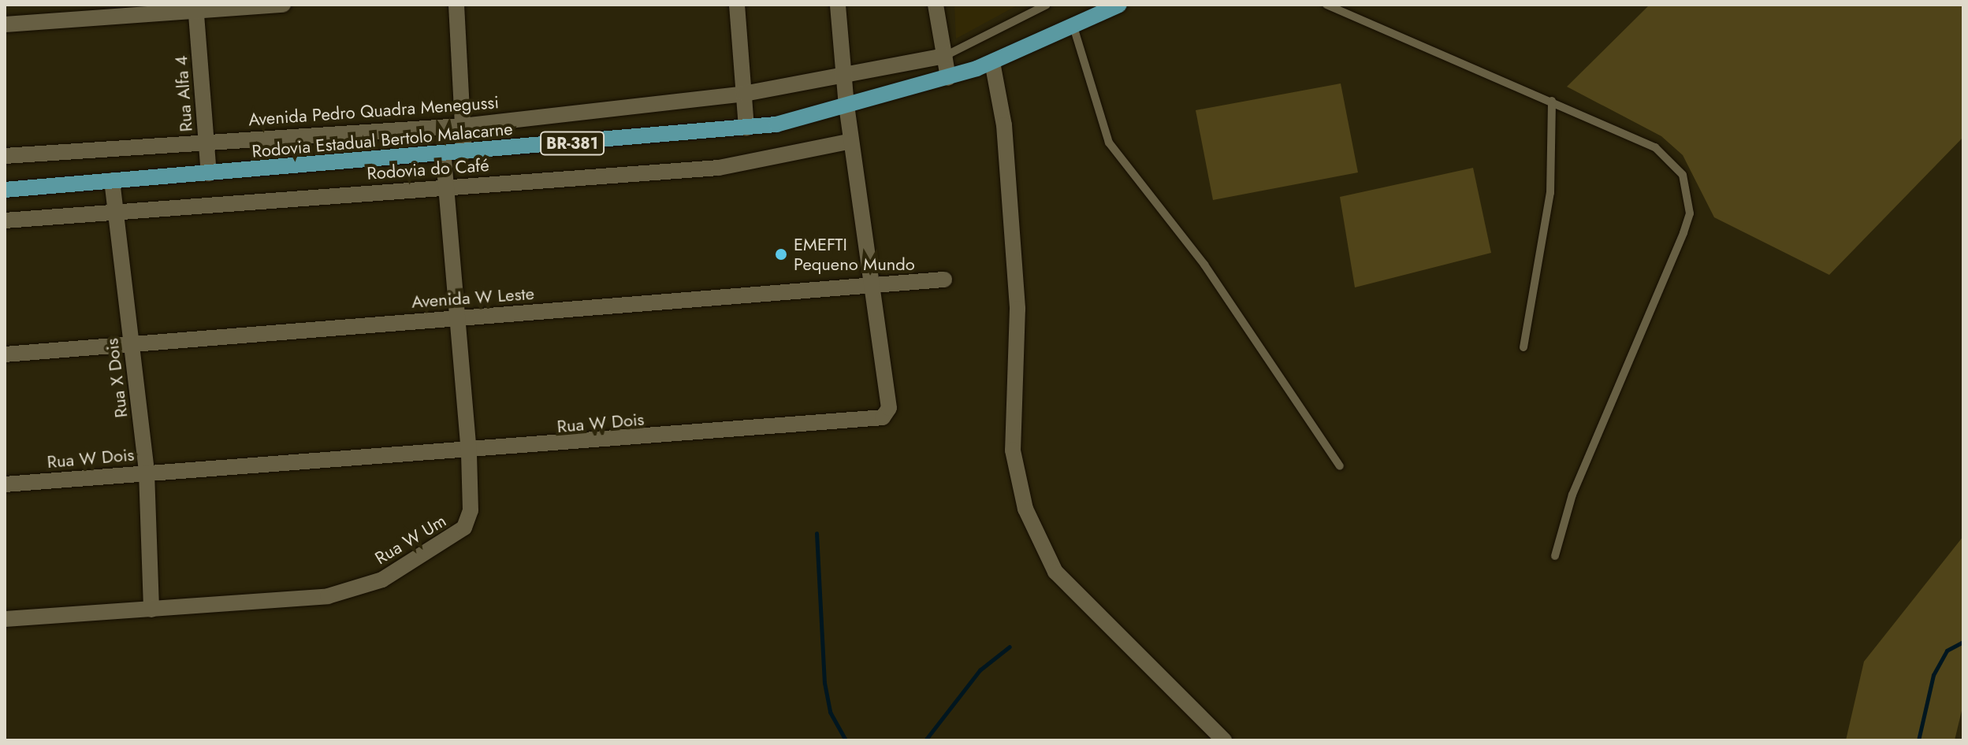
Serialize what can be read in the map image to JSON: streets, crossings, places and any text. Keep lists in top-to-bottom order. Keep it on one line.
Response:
{"streets":{"main road":["Rodovia Estadual Bertolo Malacarne","BR-381"],"street":["Rua Alfa 4","Avenida Pedro Quadra Menegussi","Rodovia do Café","Avenida W Leste","Rua X Dois","Rua W Dois","Rua W Um"]},"crossings":[["Rua Alfa 4","Avenida Pedro Quadra Menegussi"],["Rua Alfa 4","Rodovia Estadual Bertolo Malacarne"],["Avenida Pedro Quadra Menegussi","Rua W Dois"],["Rodovia Estadual Bertolo Malacarne","Rua X Dois"],["Rodovia Estadual Bertolo Malacarne","Rua W Dois"],["Rodovia Estadual Bertolo Malacarne","Rua W Um"],["Rodovia do Café","Rua X Dois"],["Rodovia do Café","Rua W Dois"],["Rodovia do Café","Rua W Um"],["Avenida W Leste","Rua X Dois"],["Avenida W Leste","Rua W Dois"],["Avenida W Leste","Rua W Um"],["Rua X Dois","Rua W Dois"],["Rua X Dois","Rua W Um"],["Rua W Dois","Rua W Um"]],"places":["EMEFTI Pequeno Mundo"]}
